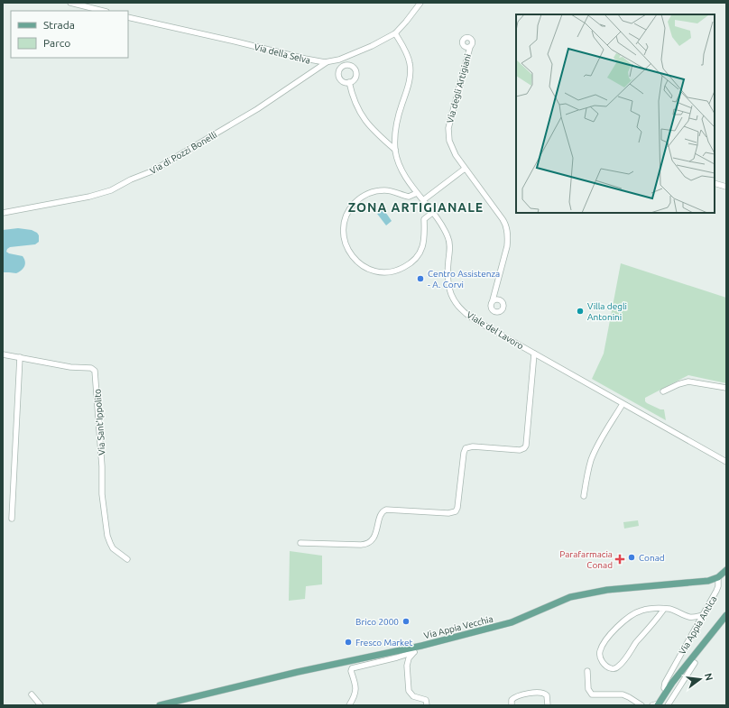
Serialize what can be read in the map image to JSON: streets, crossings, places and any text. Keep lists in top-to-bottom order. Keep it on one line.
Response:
{"streets":{"main road":["Via Appia Vecchia"],"street":["Via della Selva","Via degli Artigiani","Via di Pozzi Bonelli","Viale del Lavoro","Via Sant'Ippolito","Via Appia Antica"]},"crossings":[["Via della Selva","Via di Pozzi Bonelli"],["Via della Selva","Viale del Lavoro"],["Via Appia Antica","Via Appia Vecchia"]],"districts":["ZONA ARTIGIANALE"],"places":{"other":["Centro Assistenza - A. Corvi","Villa degli Antonini","Conad","Brico 2000","Fresco Market"],"health":["Parafarmacia Conad"]},"legend":["Strada","Parco"],"north":"right"}
